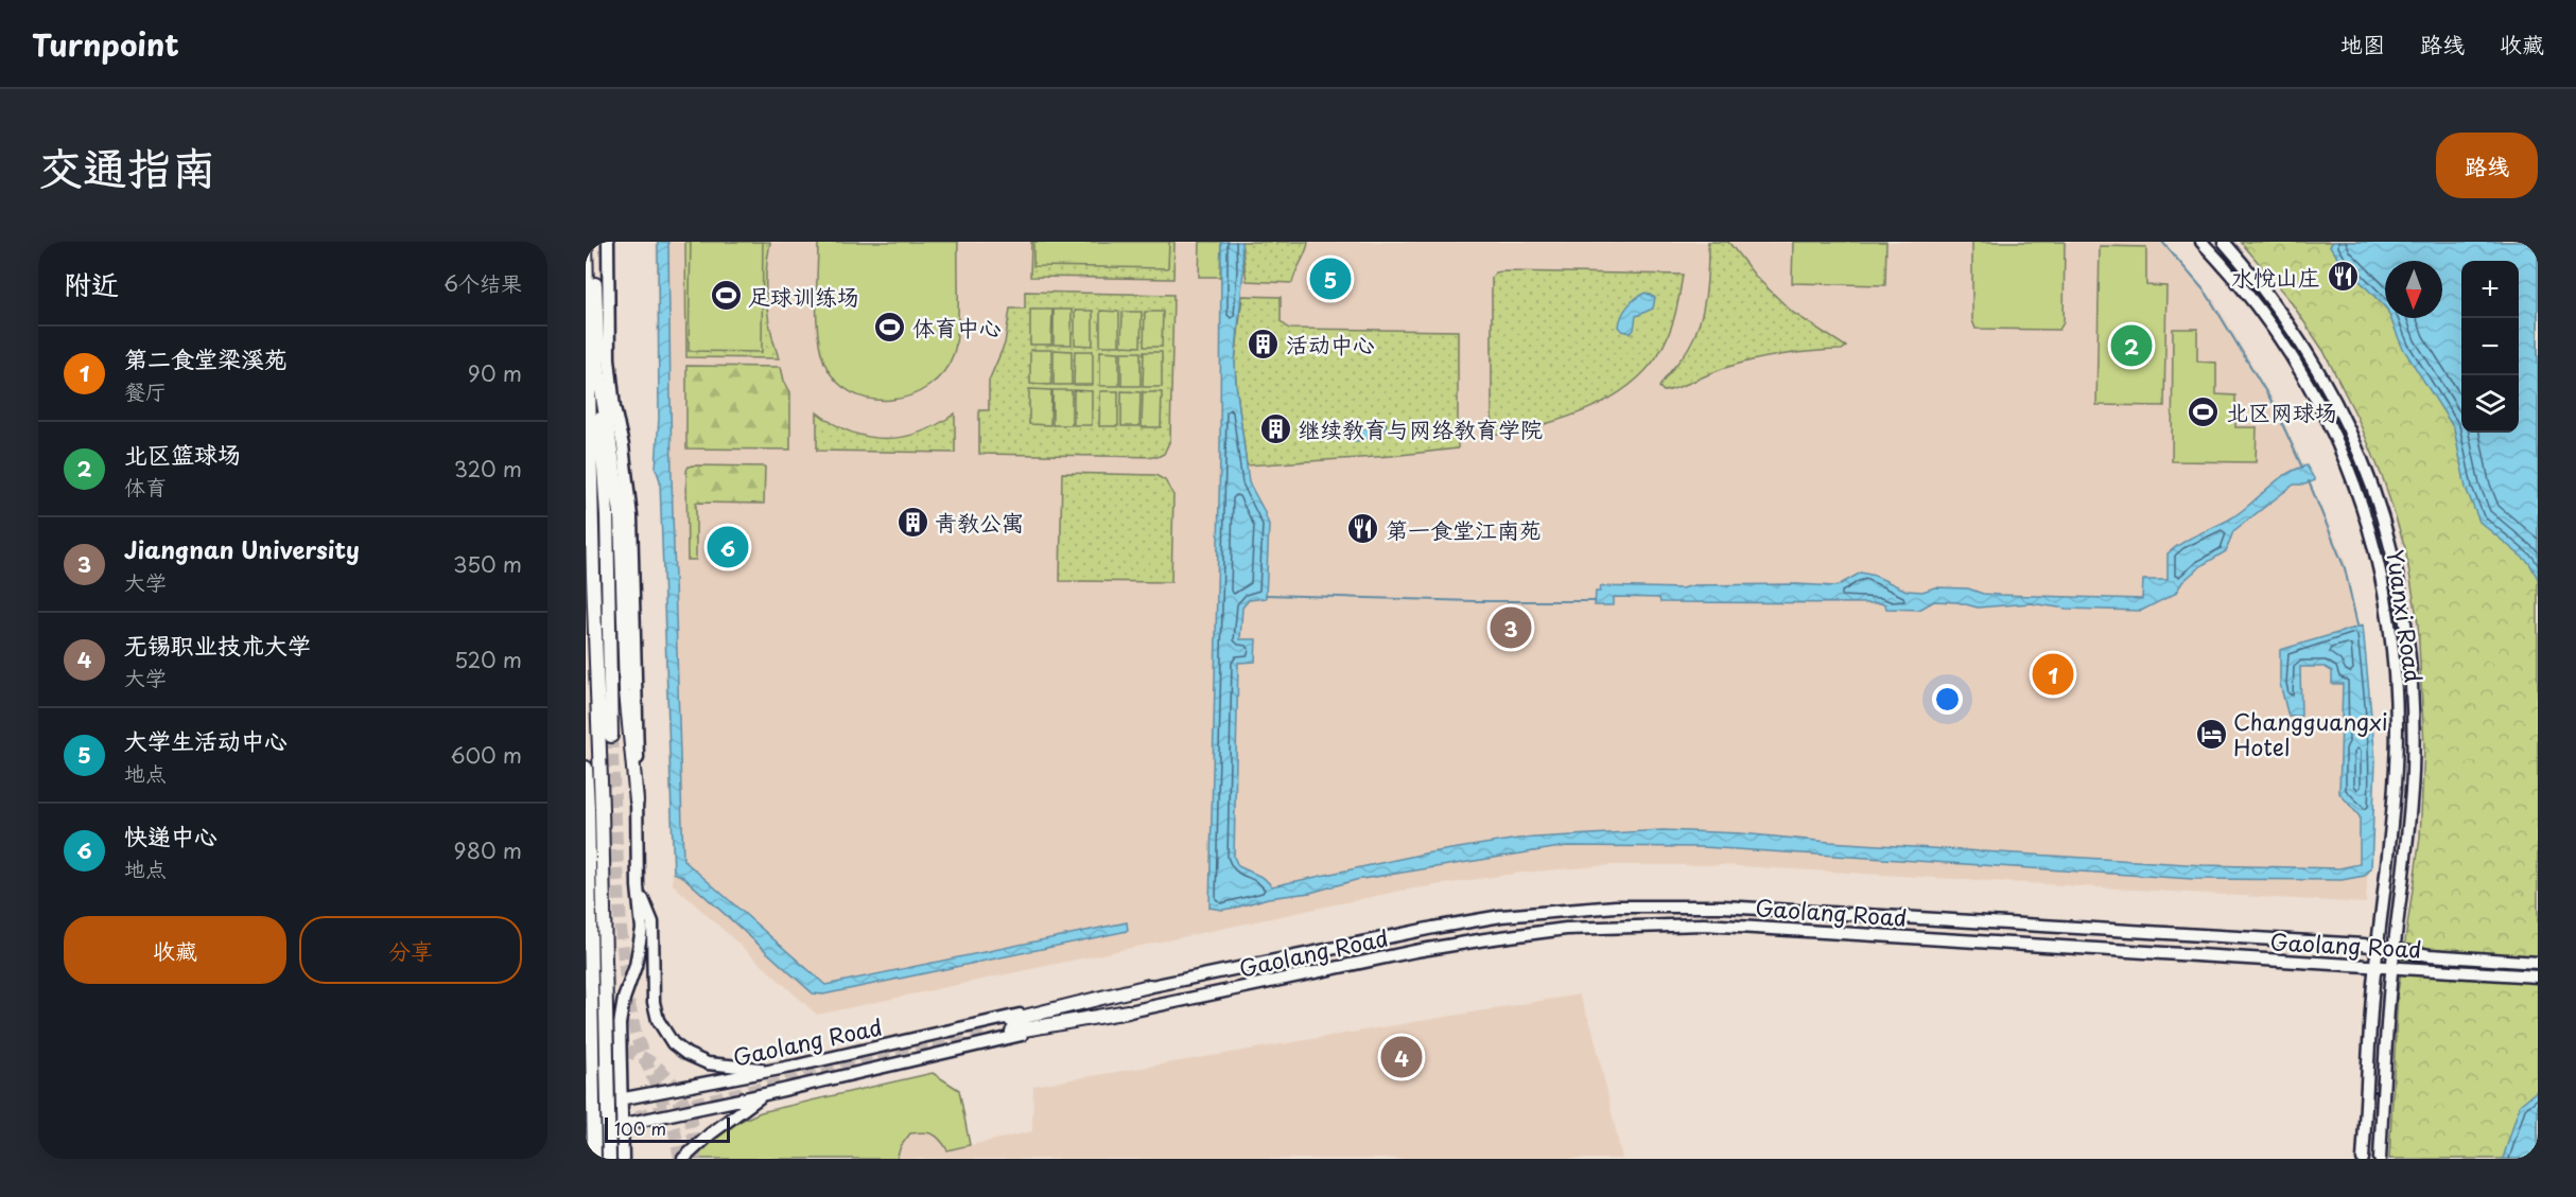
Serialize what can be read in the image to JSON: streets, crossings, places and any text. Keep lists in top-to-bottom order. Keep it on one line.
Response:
{"streets":{"highway":["Gaolang Road"],"main road":["Yuanxi Road"]},"crossings":[["Yuanxi Road","Gaolang Road"]],"places":{"restaurant":["水悦山庄","第一食堂江南苑"],"sports":["足球训练场","体育中心","北区网球场"],"building":["活动中心","继续教育与网络教育学院","青教公寓"],"hotel":["Changguangxi Hotel"]},"scale_bar":"100 m","north":"bottom","page":{"header":"Turnpoint","nav":["地图","路线","收藏"],"title":"交通指南","buttons":["路线",["收藏","分享"]],"heading":["附近","6个结果"],"pins":["5","2","6","3","1","4"],"map_buttons":["+","−"],"list":[{"mark":"1","name":"第二食堂梁溪苑","note":"餐厅","value":"90 m"},{"mark":"2","name":"北区篮球场","note":"体育","value":"320 m"},{"mark":"3","name":"Jiangnan University","note":"大学","value":"350 m"},{"mark":"4","name":"无锡职业技术大学","note":"大学","value":"520 m"},{"mark":"5","name":"大学生活动中心","note":"地点","value":"600 m"},{"mark":"6","name":"快递中心","note":"地点","value":"980 m"}],"scale":"100 m"}}
